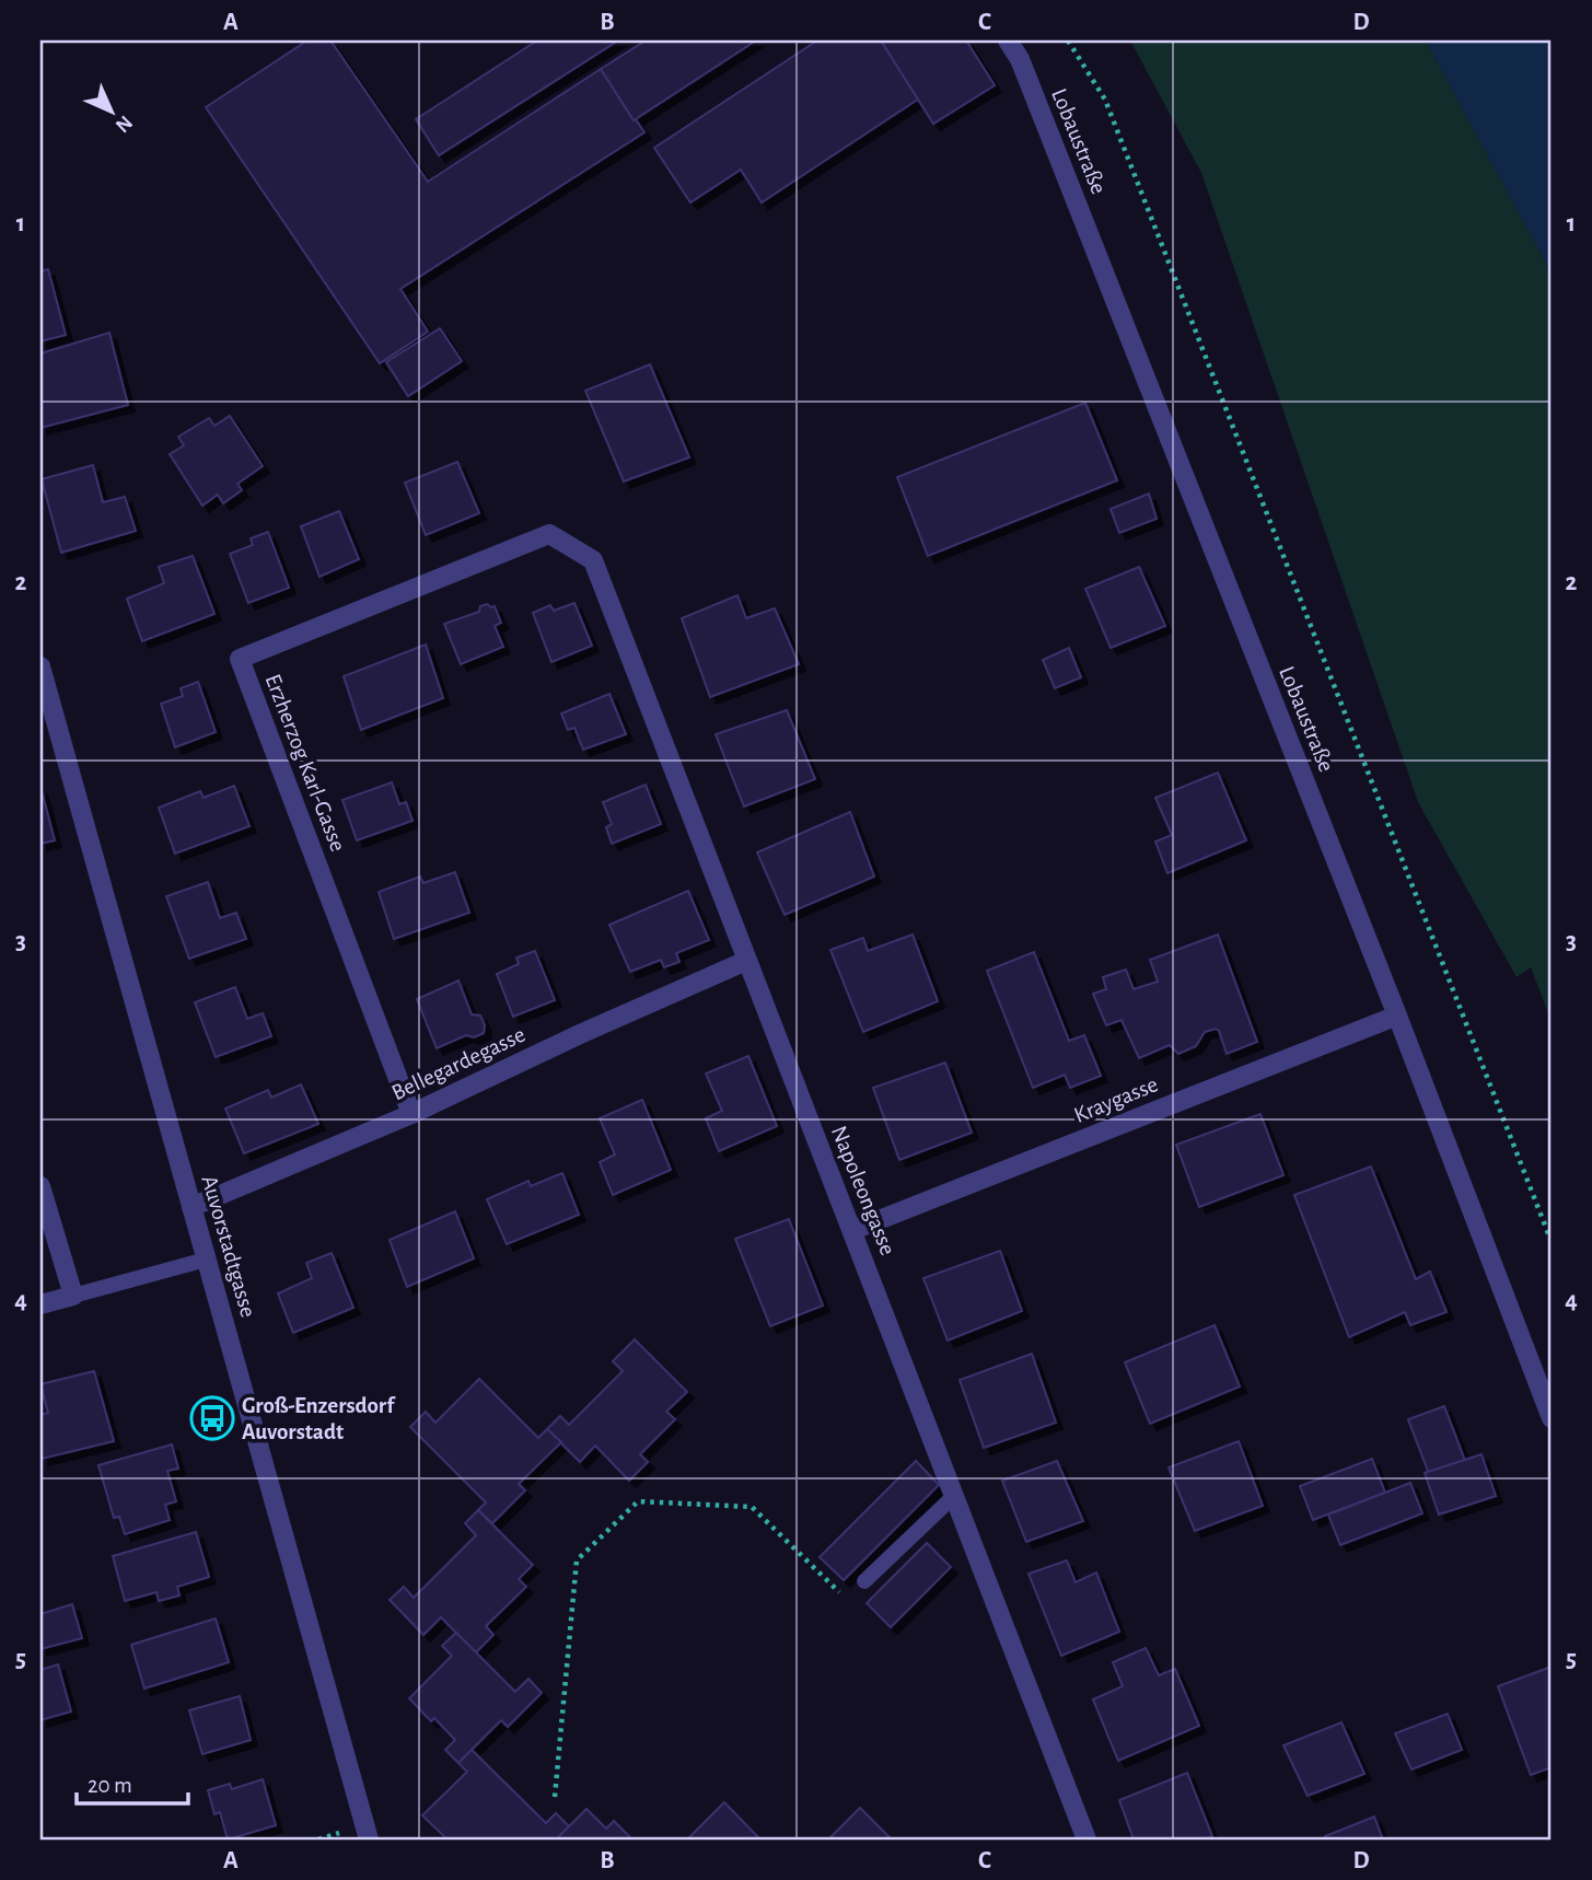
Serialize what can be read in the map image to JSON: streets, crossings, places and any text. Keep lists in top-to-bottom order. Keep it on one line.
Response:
{"streets":{"street":["Lobaustraße","Erzherzog Karl-Gasse","Bellegardegasse","Kraygasse","Napoleongasse","Auvorstadtgasse"]},"crossings":[["Lobaustraße","Kraygasse"],["Erzherzog Karl-Gasse","Bellegardegasse"],["Erzherzog Karl-Gasse","Napoleongasse"],["Bellegardegasse","Napoleongasse"],["Bellegardegasse","Auvorstadtgasse"],["Kraygasse","Napoleongasse"]],"places":{"bus stop":["Groß-Enzersdorf Auvorstadt"]},"scale_bar":"20 m","north":"bottom right","grid":{"columns":["A","B","C","D"],"rows":["1","2","3","4","5"]}}
